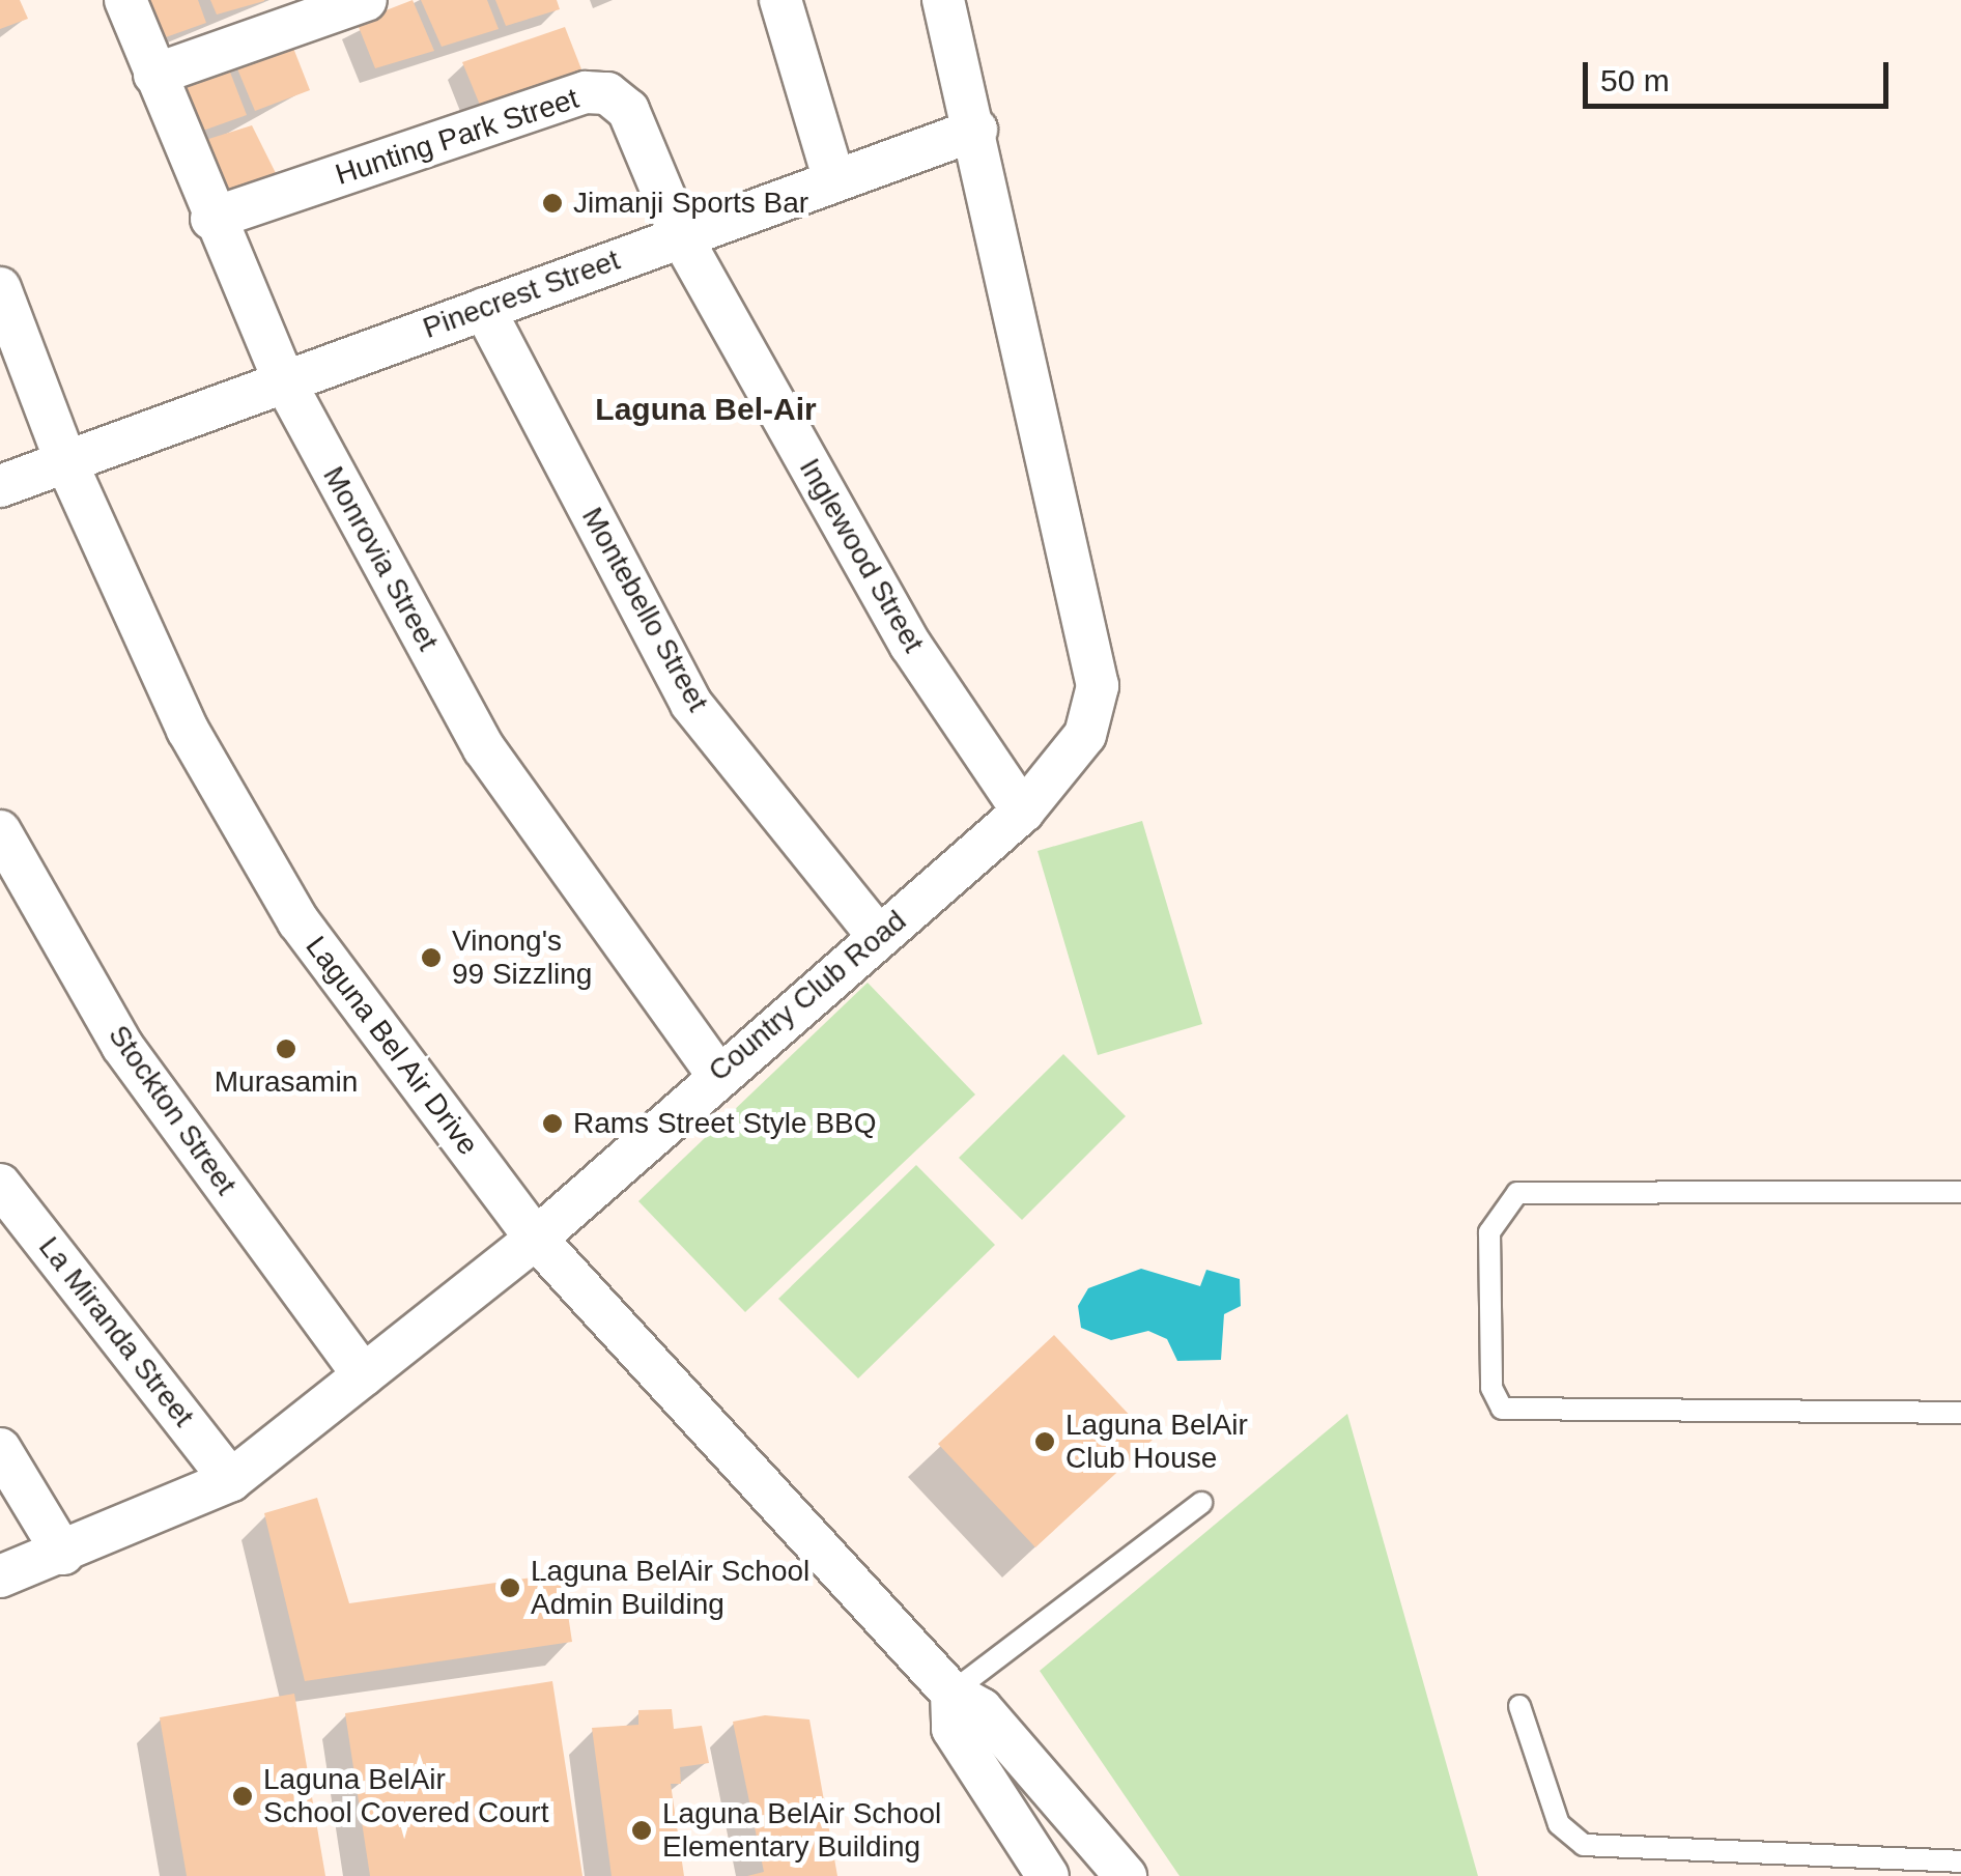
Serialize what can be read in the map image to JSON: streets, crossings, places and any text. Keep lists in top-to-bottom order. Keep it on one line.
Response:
{"streets":{"street":["Hunting Park Street","Pinecrest Street","Inglewood Street","Monrovia Street","Montebello Street","Country Club Road","Laguna Bel Air Drive","Stockton Street","La Miranda Street"]},"crossings":[["Hunting Park Street","Pinecrest Street"],["Hunting Park Street","Inglewood Street"],["Hunting Park Street","Monrovia Street"],["Pinecrest Street","Inglewood Street"],["Pinecrest Street","Monrovia Street"],["Pinecrest Street","Montebello Street"],["Pinecrest Street","Country Club Road"],["Pinecrest Street","Laguna Bel Air Drive"],["Inglewood Street","Country Club Road"],["Monrovia Street","Country Club Road"],["Montebello Street","Country Club Road"],["Country Club Road","Laguna Bel Air Drive"],["Country Club Road","Stockton Street"],["Country Club Road","La Miranda Street"]],"districts":["Laguna Bel-Air"],"places":["Jimanji Sports Bar","Vinong's 99 Sizzling","Murasamin","Rams Street Style BBQ","Laguna BelAir Club House","Laguna BelAir School Admin Building","Laguna BelAir School Covered Court","Laguna BelAir School Elementary Building"],"scale_bar":"50 m"}
